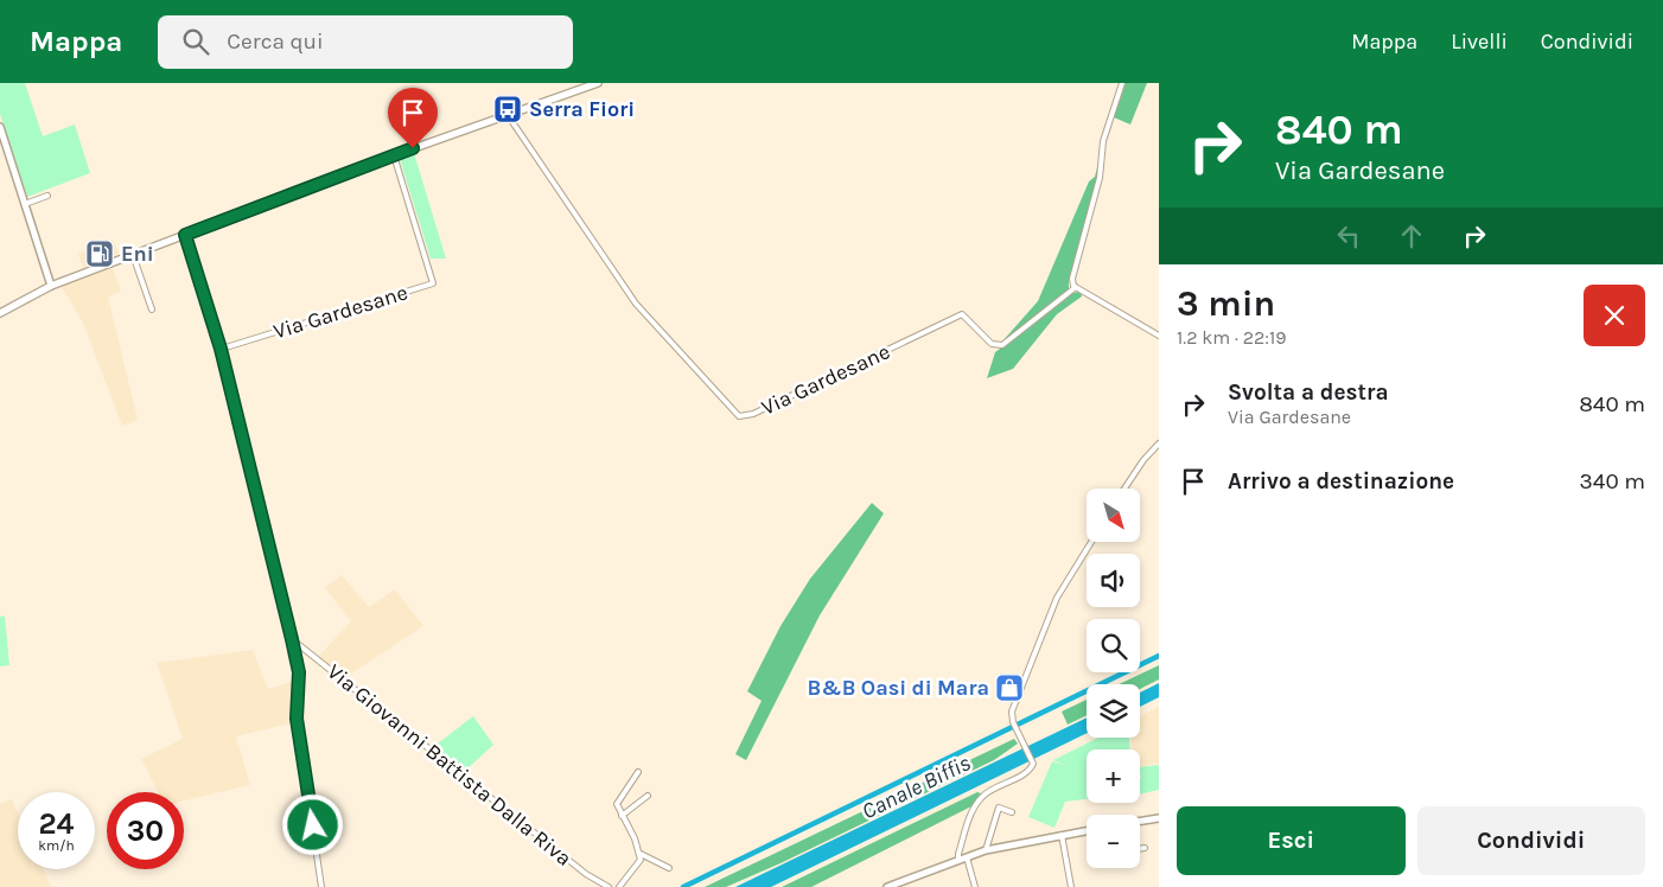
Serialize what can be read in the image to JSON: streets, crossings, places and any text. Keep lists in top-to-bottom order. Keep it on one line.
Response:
{"streets":{"street":["Via Gardesane","Via Giovanni Battista Dalla Riva"]},"water":["Canale Biffis"],"places":{"bus stop":["Serra Fiori"],"fuel station":["Eni"],"shop":["B&B Oasi di Mara"]},"north":"bottom right","page":{"header":"Mappa","search":"Cerca qui","nav":["Mappa","Livelli","Condividi"],"turn":["840 m","Via Gardesane"],"heading":["3 min","1.2 km · 22:19"],"list":[{"name":"Svolta a destra","note":"Via Gardesane","value":"840 m"},{"name":"Arrivo a destinazione","value":"340 m"}],"map_buttons":["+","−"],"speed":"24 km/h","limit":"30","buttons":["Esci","Condividi"]}}
